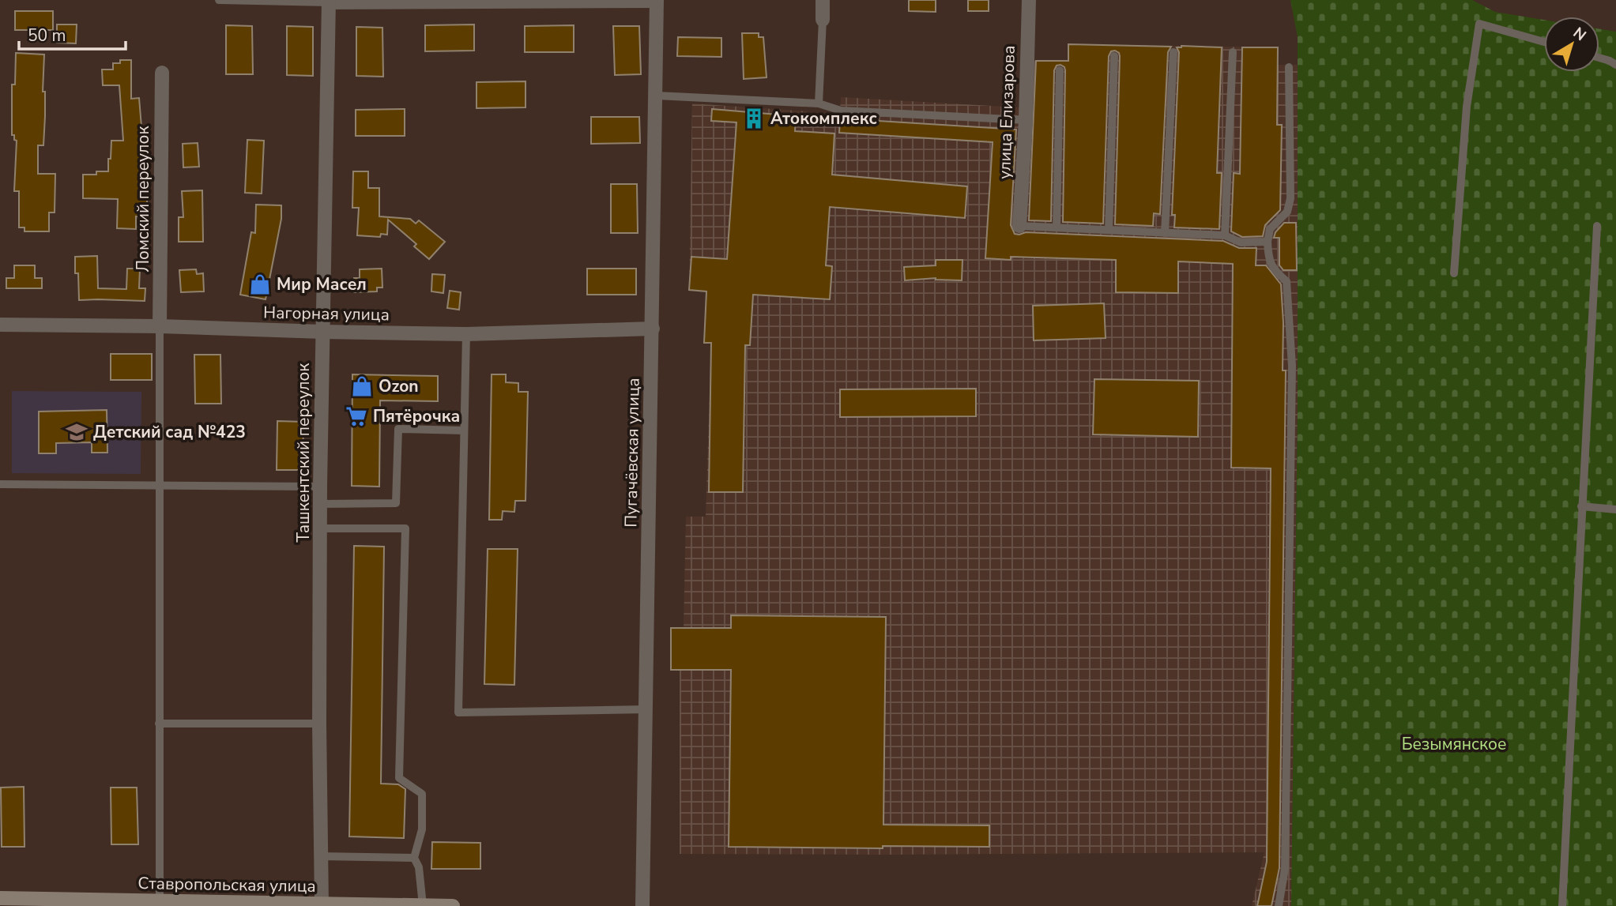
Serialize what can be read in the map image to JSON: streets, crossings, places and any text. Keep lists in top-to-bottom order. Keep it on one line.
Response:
{"streets":{"street":["улица Елизарова","Ломский переулок","Нагорная улица","Ташкентский переулок","Пугачёвская улица","Ставропольская улица"]},"crossings":[["Ломский переулок","Нагорная улица"],["Нагорная улица","Ташкентский переулок"],["Нагорная улица","Пугачёвская улица"],["Ташкентский переулок","Ставропольская улица"]],"parks":["Безымянское"],"places":{"building":["Атокомплекс"],"shop":["Мир Масел","Ozon"],"supermarket":["Пятёрочка"],"school or university":["Детский сад №423"]},"scale_bar":"50 m","north":"top right"}
